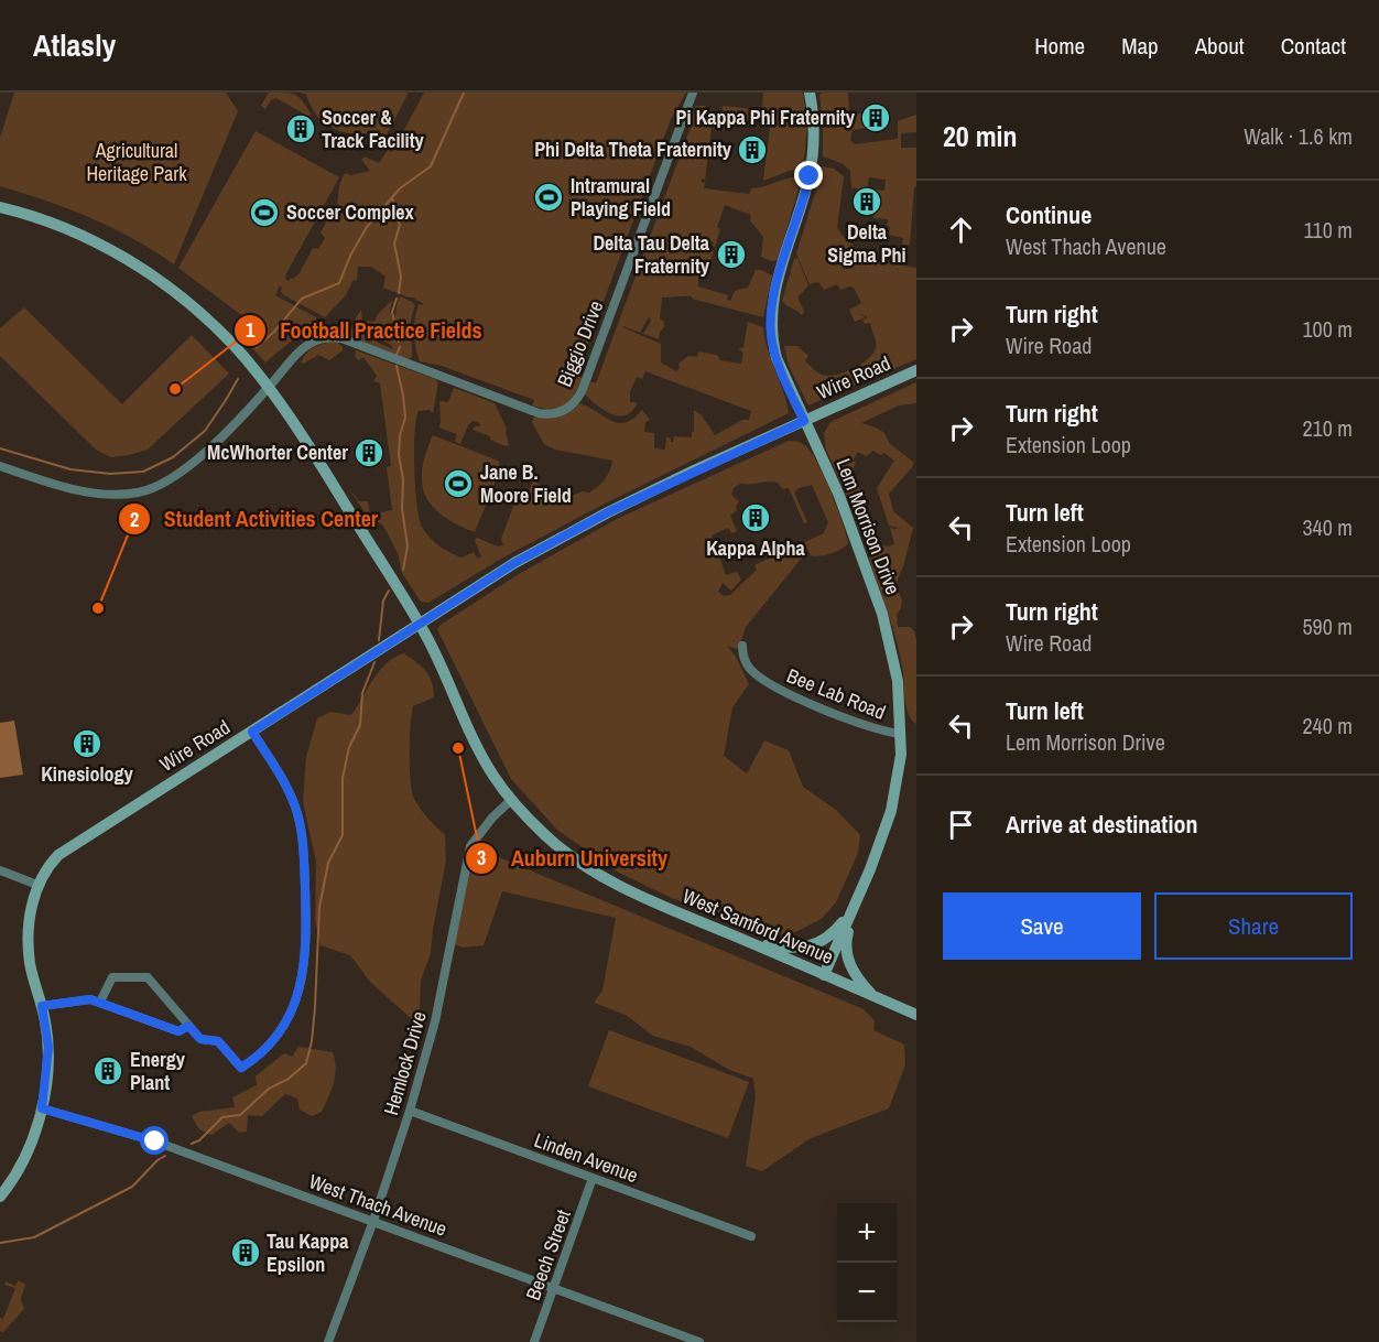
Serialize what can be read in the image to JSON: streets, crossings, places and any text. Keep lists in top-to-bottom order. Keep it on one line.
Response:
{"streets":{"street":["Biggio Drive","Wire Road","Lem Morrison Drive","Bee Lab Road","West Samford Avenue","Hemlock Drive","Linden Avenue","West Thach Avenue","Beech Street"]},"crossings":[["Biggio Drive","West Samford Avenue"],["Wire Road","Lem Morrison Drive"],["Wire Road","West Samford Avenue"],["Wire Road","West Thach Avenue"],["Lem Morrison Drive","Bee Lab Road"],["Lem Morrison Drive","West Samford Avenue"],["West Samford Avenue","Hemlock Drive"],["Hemlock Drive","Linden Avenue"],["Hemlock Drive","West Thach Avenue"],["Linden Avenue","Beech Street"],["West Thach Avenue","Beech Street"]],"parks":["Agricultural Heritage Park"],"places":{"building":["Pi Kappa Phi Fraternity","Soccer & Track Facility","Phi Delta Theta Fraternity","Delta Sigma Phi","Delta Tau Delta Fraternity","McWhorter Center","Kappa Alpha","Kinesiology","Energy Plant","Tau Kappa Epsilon"],"sports":["Intramural Playing Field","Soccer Complex","Jane B. Moore Field"],"other":["Football Practice Fields","Student Activities Center","Auburn University"]},"page":{"header":"Atlasly","nav":["Home","Map","About","Contact"],"heading":["20 min","Walk · 1.6 km"],"list":[["Continue","West Thach Avenue","110 m"],["Turn right","Wire Road","100 m"],["Turn right","Extension Loop","210 m"],["Turn left","Extension Loop","340 m"],["Turn right","Wire Road","590 m"],["Turn left","Lem Morrison Drive","240 m"],"Arrive at destination"],"buttons":["Save","Share"],"map_buttons":["+","−"]}}
